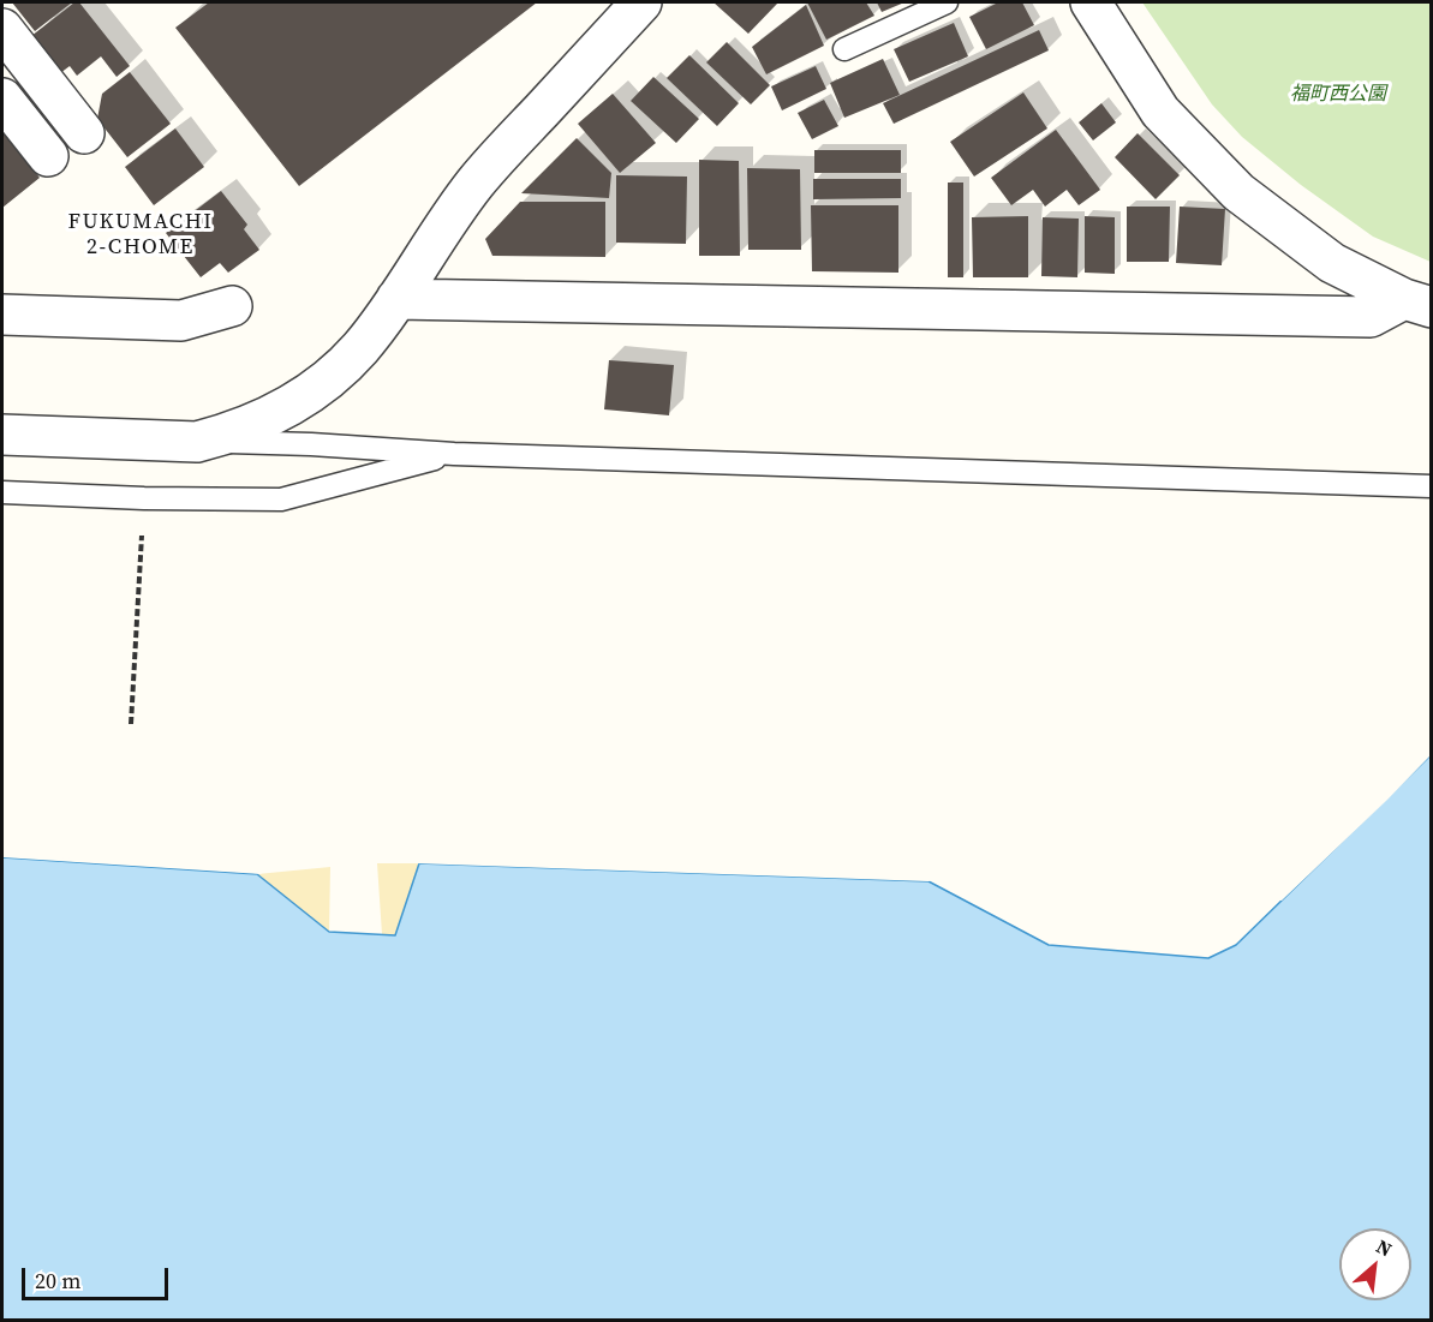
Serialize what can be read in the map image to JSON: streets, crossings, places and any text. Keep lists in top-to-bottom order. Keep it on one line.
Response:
{"districts":["FUKUMACHI 2-CHOME"],"parks":["福町西公園"],"scale_bar":"20 m","north":"top right"}
